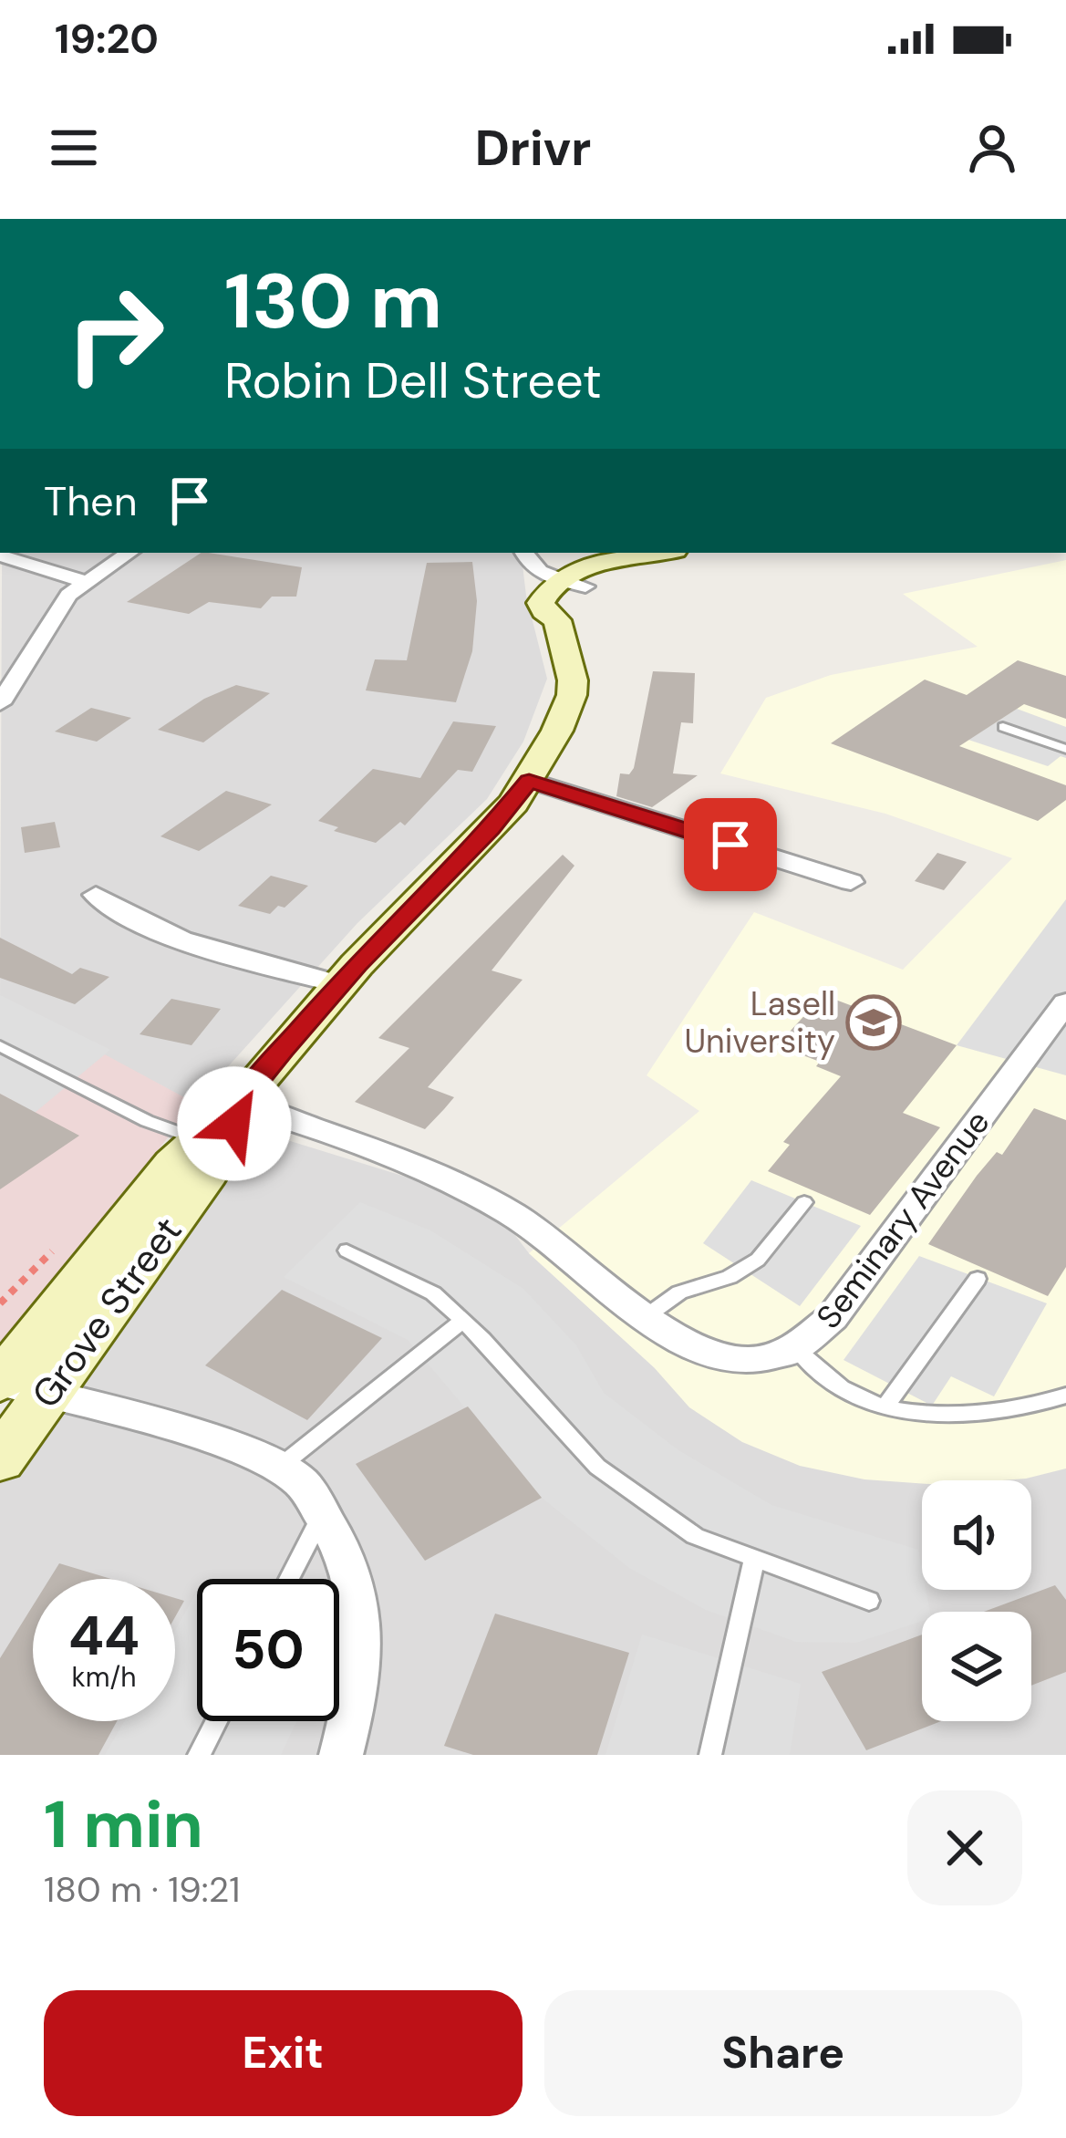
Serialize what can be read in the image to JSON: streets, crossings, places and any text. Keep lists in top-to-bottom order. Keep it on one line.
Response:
{"streets":{"main road":["Grove Street"],"street":["Seminary Avenue"]},"crossings":[["Seminary Avenue","Grove Street"]],"places":{"school or university":["Lasell University"]},"page":{"status":"19:20","header":"Drivr","turn":["130 m","Robin Dell Street"],"then":"Then","speed":"44 km/h","limit":"50","heading":["1 min","180 m · 19:21"],"buttons":["Exit","Share"]}}
